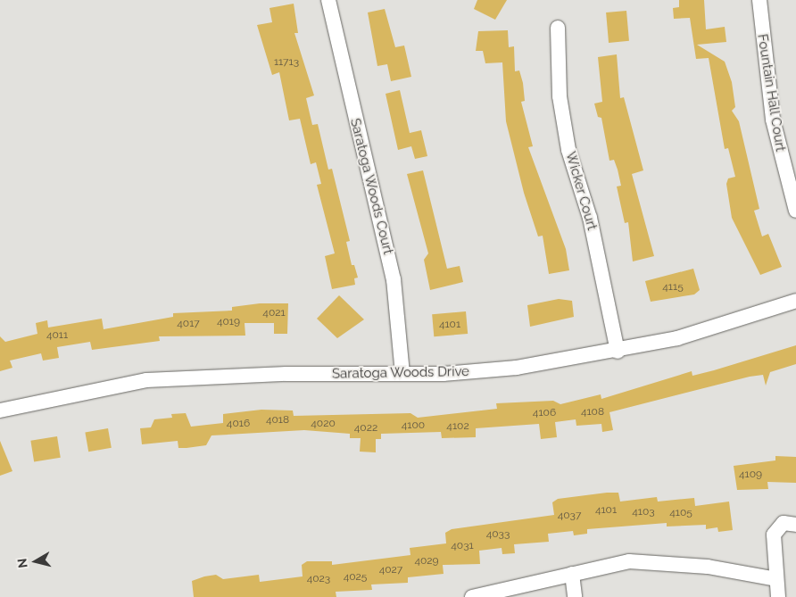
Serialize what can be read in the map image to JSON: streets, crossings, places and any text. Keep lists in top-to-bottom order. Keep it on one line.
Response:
{"streets":{"street":["Fountain Hall Court","Saratoga Woods Court","Wicker Court","Saratoga Woods Drive"]},"crossings":[["Saratoga Woods Court","Saratoga Woods Drive"],["Wicker Court","Saratoga Woods Drive"]],"house_numbers":["11713","4115","4021","4019","4017","4101","4011","4108","4106","4018","4016","4020","4100","4102","4022","4109","4101","4103","4105","4037","4033","4031","4029","4027","4025","4023"],"north":"left"}
